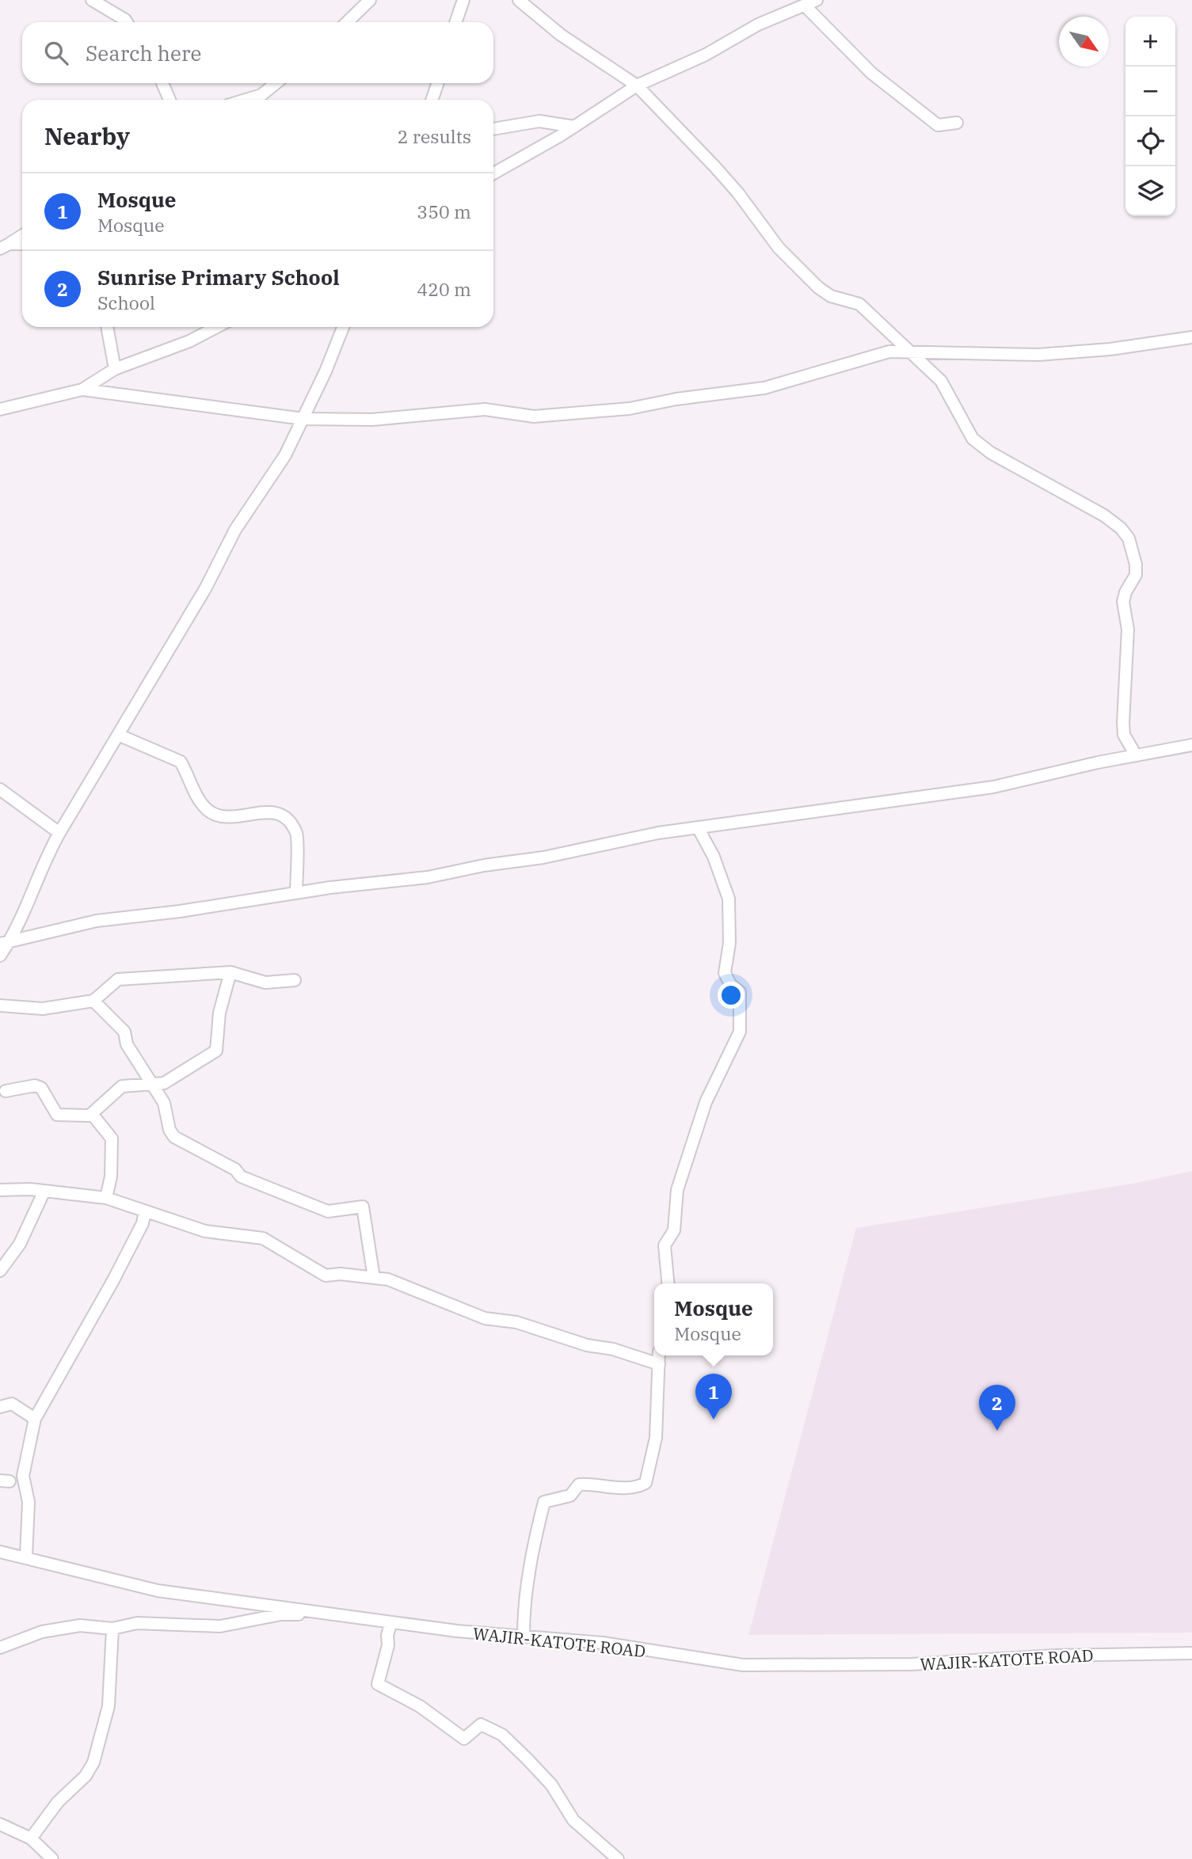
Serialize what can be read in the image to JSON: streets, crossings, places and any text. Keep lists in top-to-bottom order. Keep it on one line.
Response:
{"streets":{"street":["WAJIR-KATOTE ROAD"]},"north":"bottom right","page":{"map_buttons":["+","−"],"search":"Search here","heading":["Nearby","2 results"],"list":[{"mark":"1","name":"Mosque","note":"Mosque","value":"350 m"},{"mark":"2","name":"Sunrise Primary School","note":"School","value":"420 m"}],"popup":["Mosque","Mosque"],"pins":["1","2"]}}
